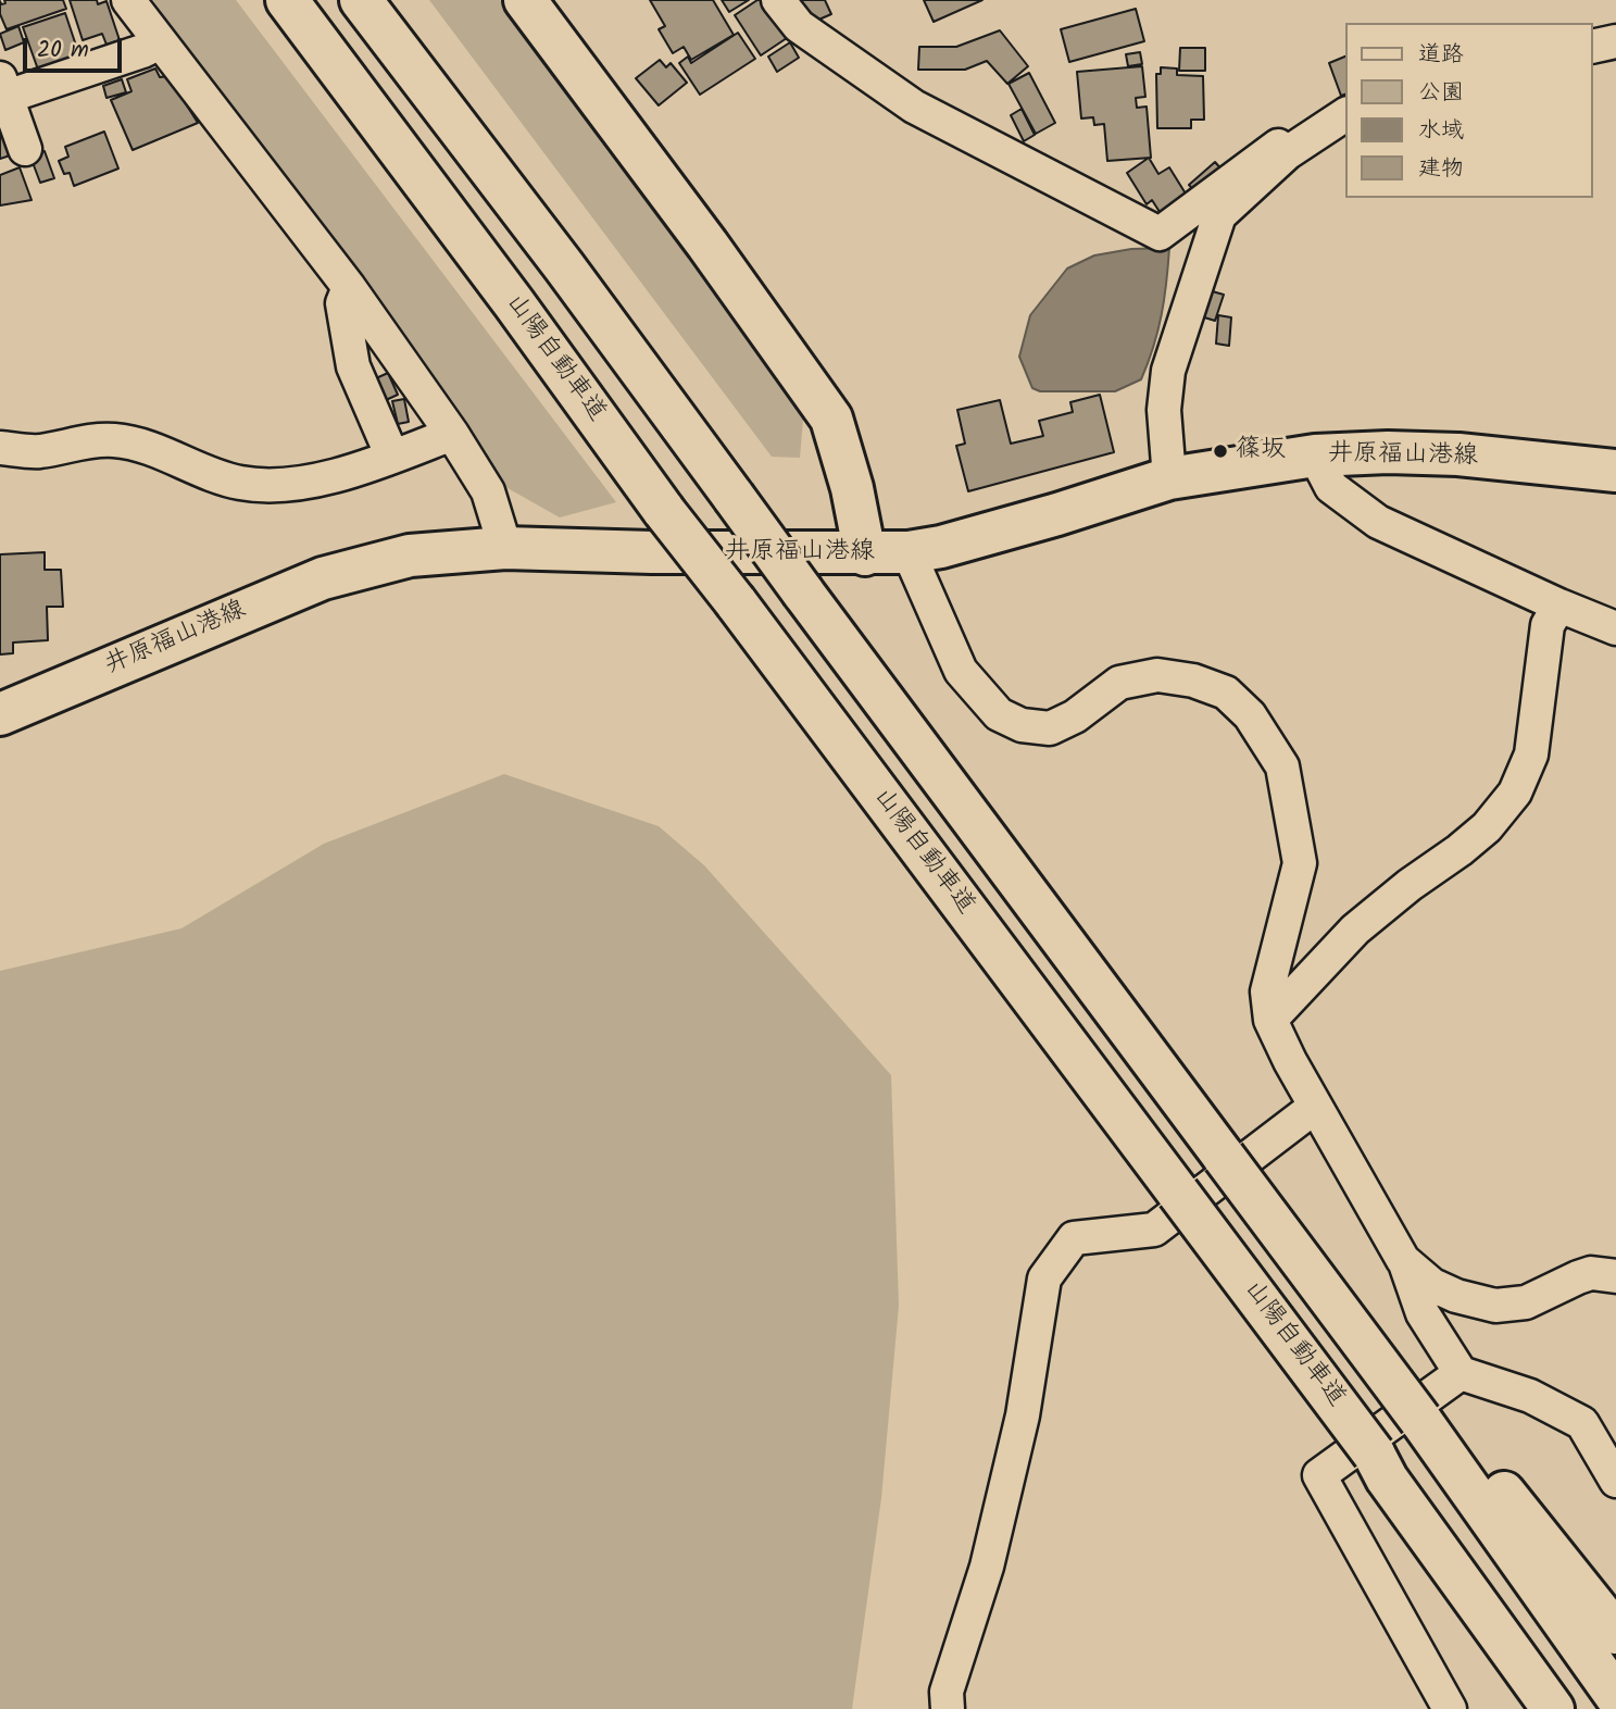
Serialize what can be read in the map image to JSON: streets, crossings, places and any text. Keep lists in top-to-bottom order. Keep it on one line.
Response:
{"streets":{"main road":["山陽自動車道","井原福山港線"]},"places":["篠坂"],"legend":["道路","公園","水域","建物"],"scale_bar":"20 m"}
